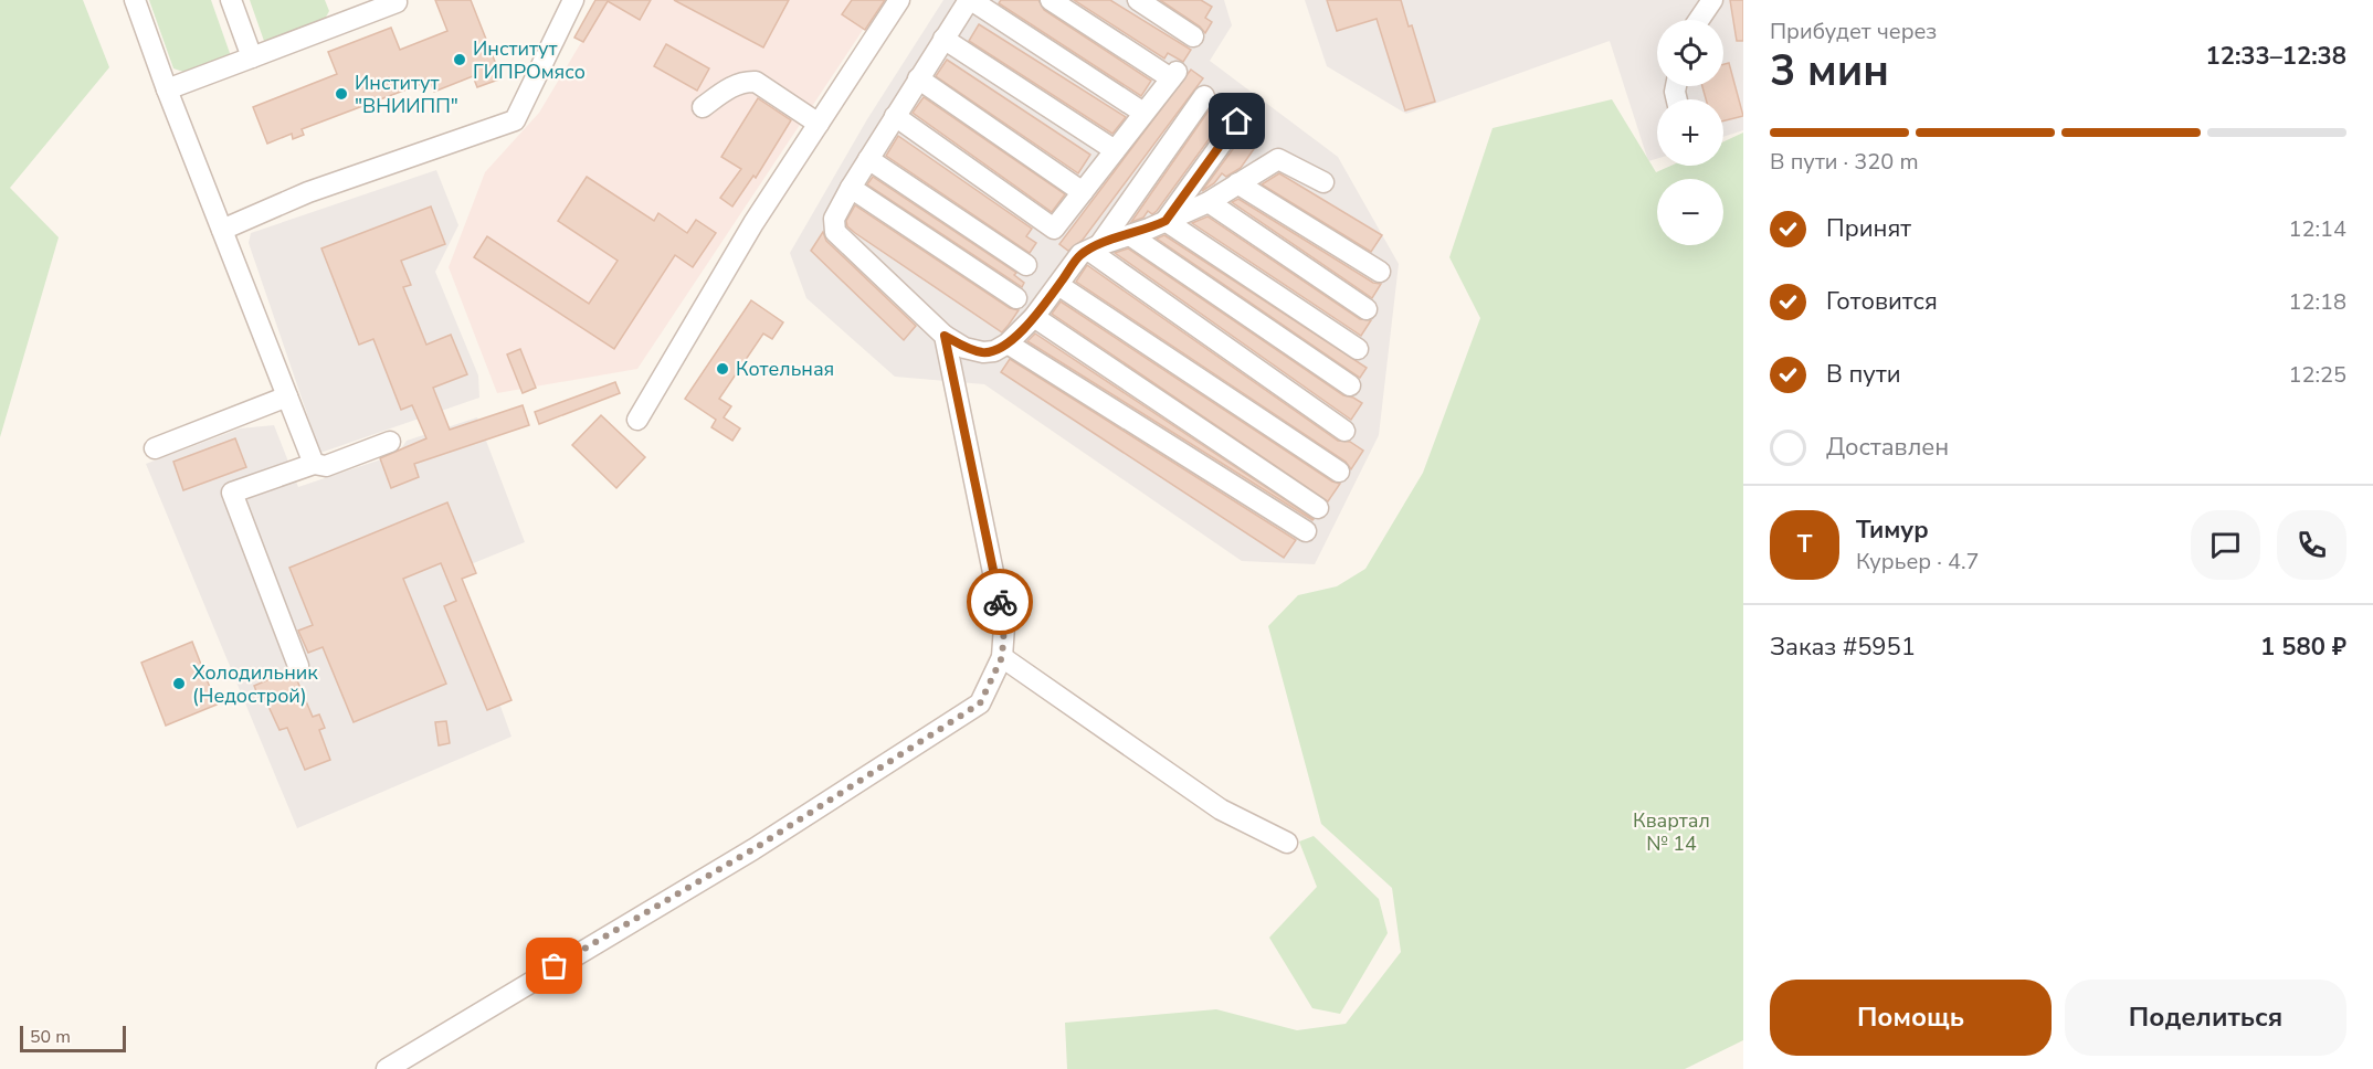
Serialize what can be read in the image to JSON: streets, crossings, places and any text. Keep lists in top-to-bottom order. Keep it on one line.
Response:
{"parks":["Квартал № 14"],"places":["Институт ГИПРОмясо","Институт \"ВНИИПП\"","Котельная","Холодильник (Недострой)"],"scale_bar":"50 m","page":{"heading":["3 мин","Прибудет через","12:33–12:38"],"panel":["Тимур","Курьер · 4.7","Заказ #5951","1 580 ₽"],"map_buttons":["+","−"],"bar":"В пути · 320 m","list":[["Принят","12:14"],["Готовится","12:18"],["В пути","12:25"],"Доставлен"],"round":"Т","buttons":["Помощь","Поделиться"],"scale":"50 m"}}
